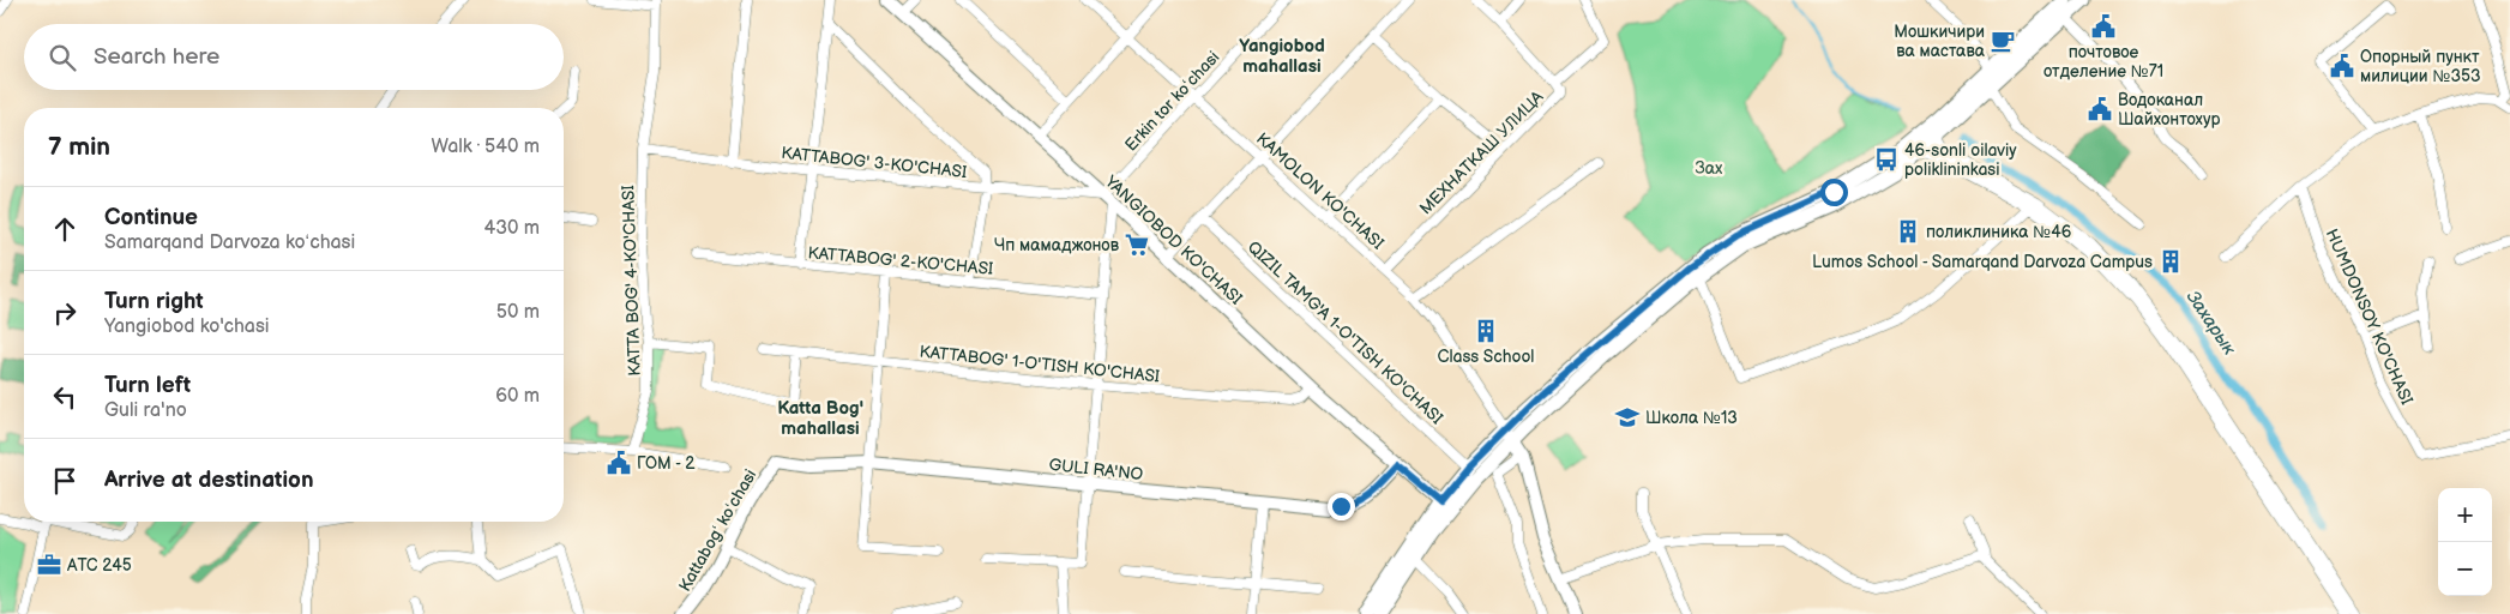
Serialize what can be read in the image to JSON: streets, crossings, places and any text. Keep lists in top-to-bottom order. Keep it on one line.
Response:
{"streets":{"street":["Erkin tor koʻchasi","МЕХНАТКАШ УЛИЦА","KATTABOG' 3-KO'CHASI","KAMOLON KO'CHASI","YANGIOBOD KO'CHASI","KATTABOG' 2-KO'CHASI","KATTA BOG' 4-KO'CHASI","HUMDONSOY KO'CHASI","QIZIL TAMG'A 1-O'TISH KO'CHASI","KATTABOG' 1-O'TISH KO'CHASI","GULI RA'NO","Kattabogʻ koʻchasi"]},"crossings":[["Erkin tor koʻchasi","KATTABOG' 3-KO'CHASI"],["Erkin tor koʻchasi","KAMOLON KO'CHASI"],["Erkin tor koʻchasi","YANGIOBOD KO'CHASI"],["МЕХНАТКАШ УЛИЦА","KAMOLON KO'CHASI"],["KATTABOG' 3-KO'CHASI","YANGIOBOD KO'CHASI"],["KATTABOG' 3-KO'CHASI","KATTA BOG' 4-KO'CHASI"],["YANGIOBOD KO'CHASI","KATTABOG' 1-O'TISH KO'CHASI"],["YANGIOBOD KO'CHASI","GULI RA'NO"],["GULI RA'NO","Kattabogʻ koʻchasi"]],"districts":["Yangiobod mahallasi","Katta Bog' mahallasi"],"water":["Захарык"],"parks":["Зах"],"places":{"public building":["почтовое отделение №71","Опорный пункт милиции №353","Водоканал Шайхонтохур","ГОМ - 2"],"cafe":["Мошкичири ва мастава"],"bus stop":["46-sonli oilaviy poliklininkasi"],"building":["поликлиника №46","Lumos School - Samarqand Darvoza Campus","Class School"],"supermarket":["Чп мамаджонов"],"school or university":["Школа №13"],"office":["АТС 245"]},"page":{"search":"Search here","heading":["7 min","Walk · 540 m"],"list":[["Continue","Samarqand Darvoza koʻchasi","430 m"],["Turn right","Yangiobod ko'chasi","50 m"],["Turn left","Guli ra'no","60 m"],"Arrive at destination"],"map_buttons":["+","−"]}}
